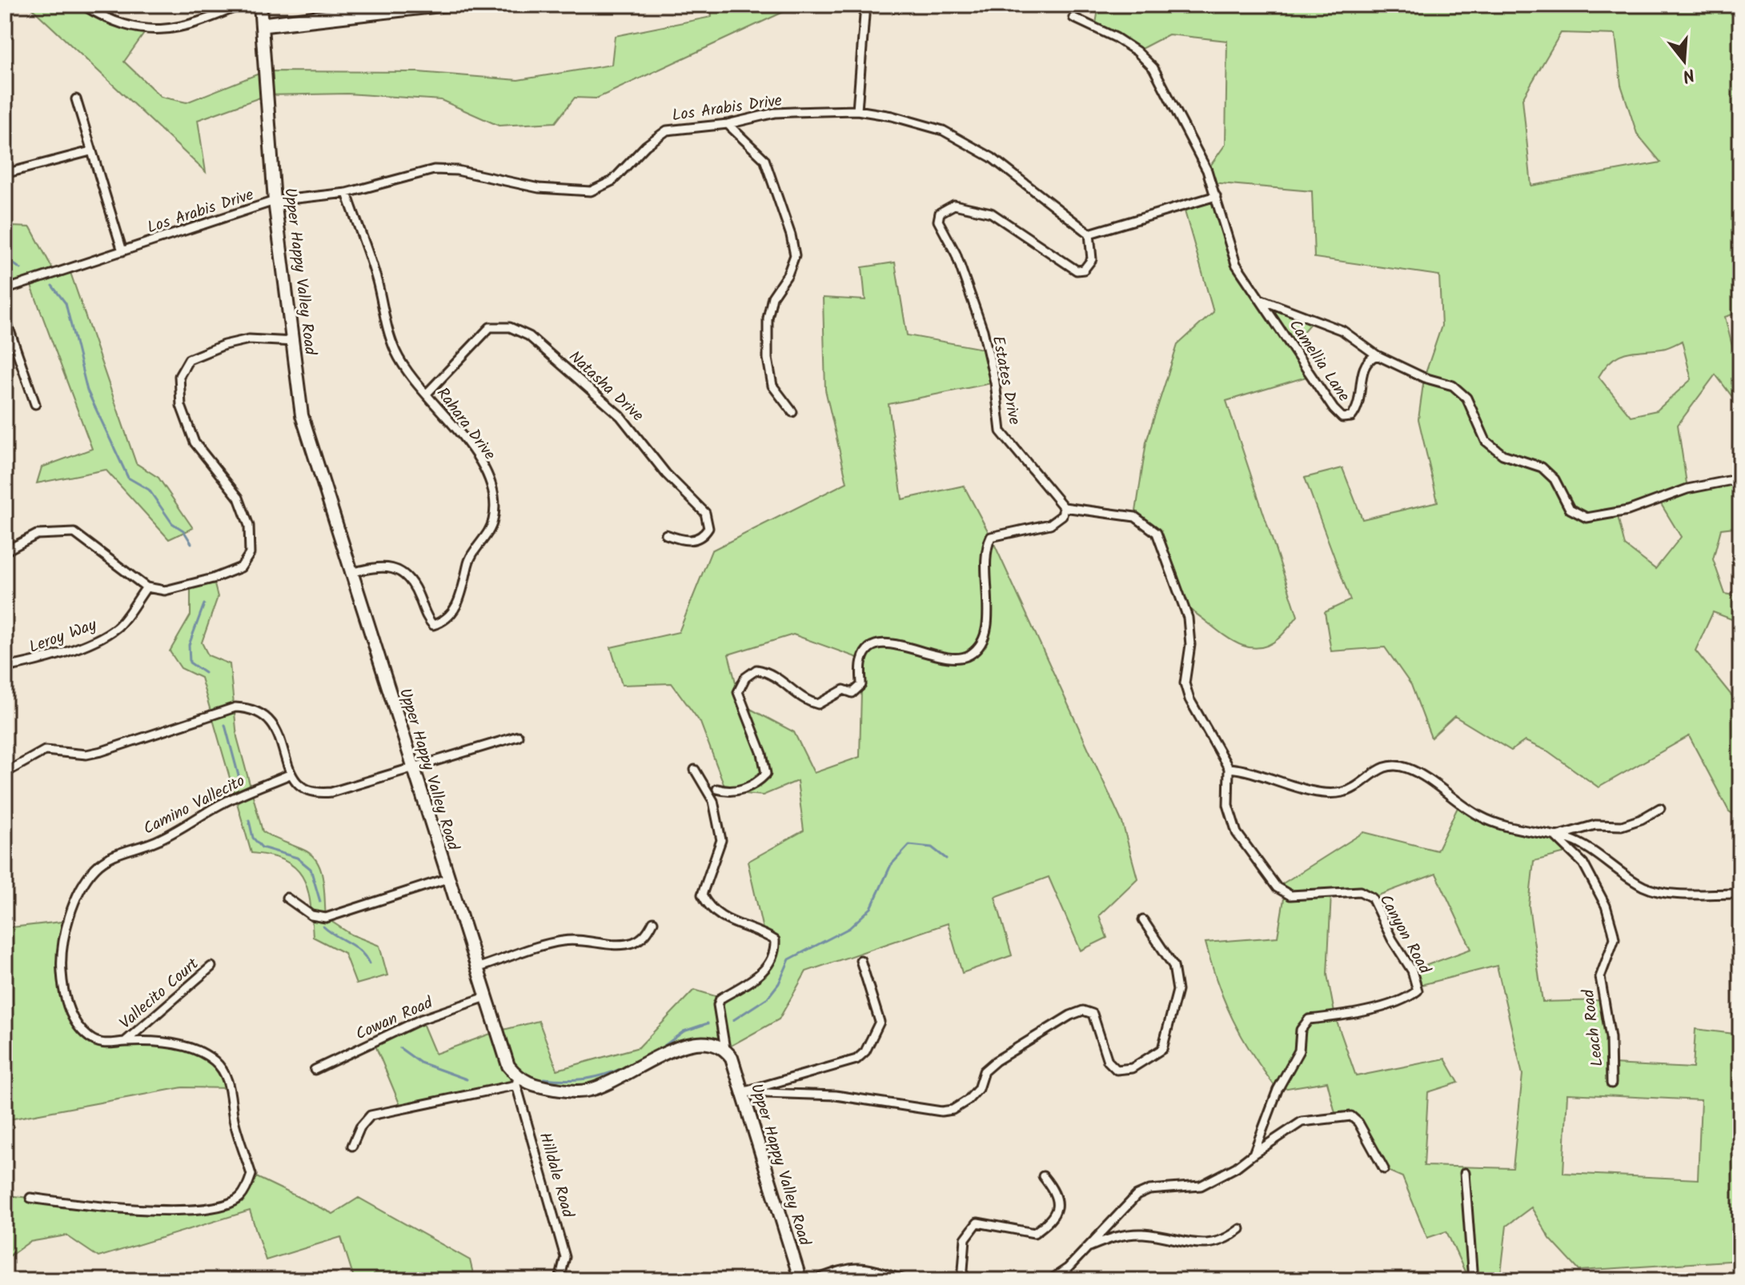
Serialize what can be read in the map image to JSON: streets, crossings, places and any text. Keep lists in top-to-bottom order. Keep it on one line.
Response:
{"streets":{"street":["Los Arabis Drive","Upper Happy Valley Road","Camellia Lane","Estates Drive","Natasha Drive","Rahara Drive","Leroy Way","Camino Vallecito","Canyon Road","Vallecito Court","Cowan Road","Leach Road","Hilldale Road"]},"crossings":[["Los Arabis Drive","Upper Happy Valley Road"],["Los Arabis Drive","Estates Drive"],["Los Arabis Drive","Rahara Drive"],["Upper Happy Valley Road","Rahara Drive"],["Upper Happy Valley Road","Cowan Road"],["Upper Happy Valley Road","Hilldale Road"],["Natasha Drive","Rahara Drive"],["Camino Vallecito","Vallecito Court"]],"north":"bottom"}
